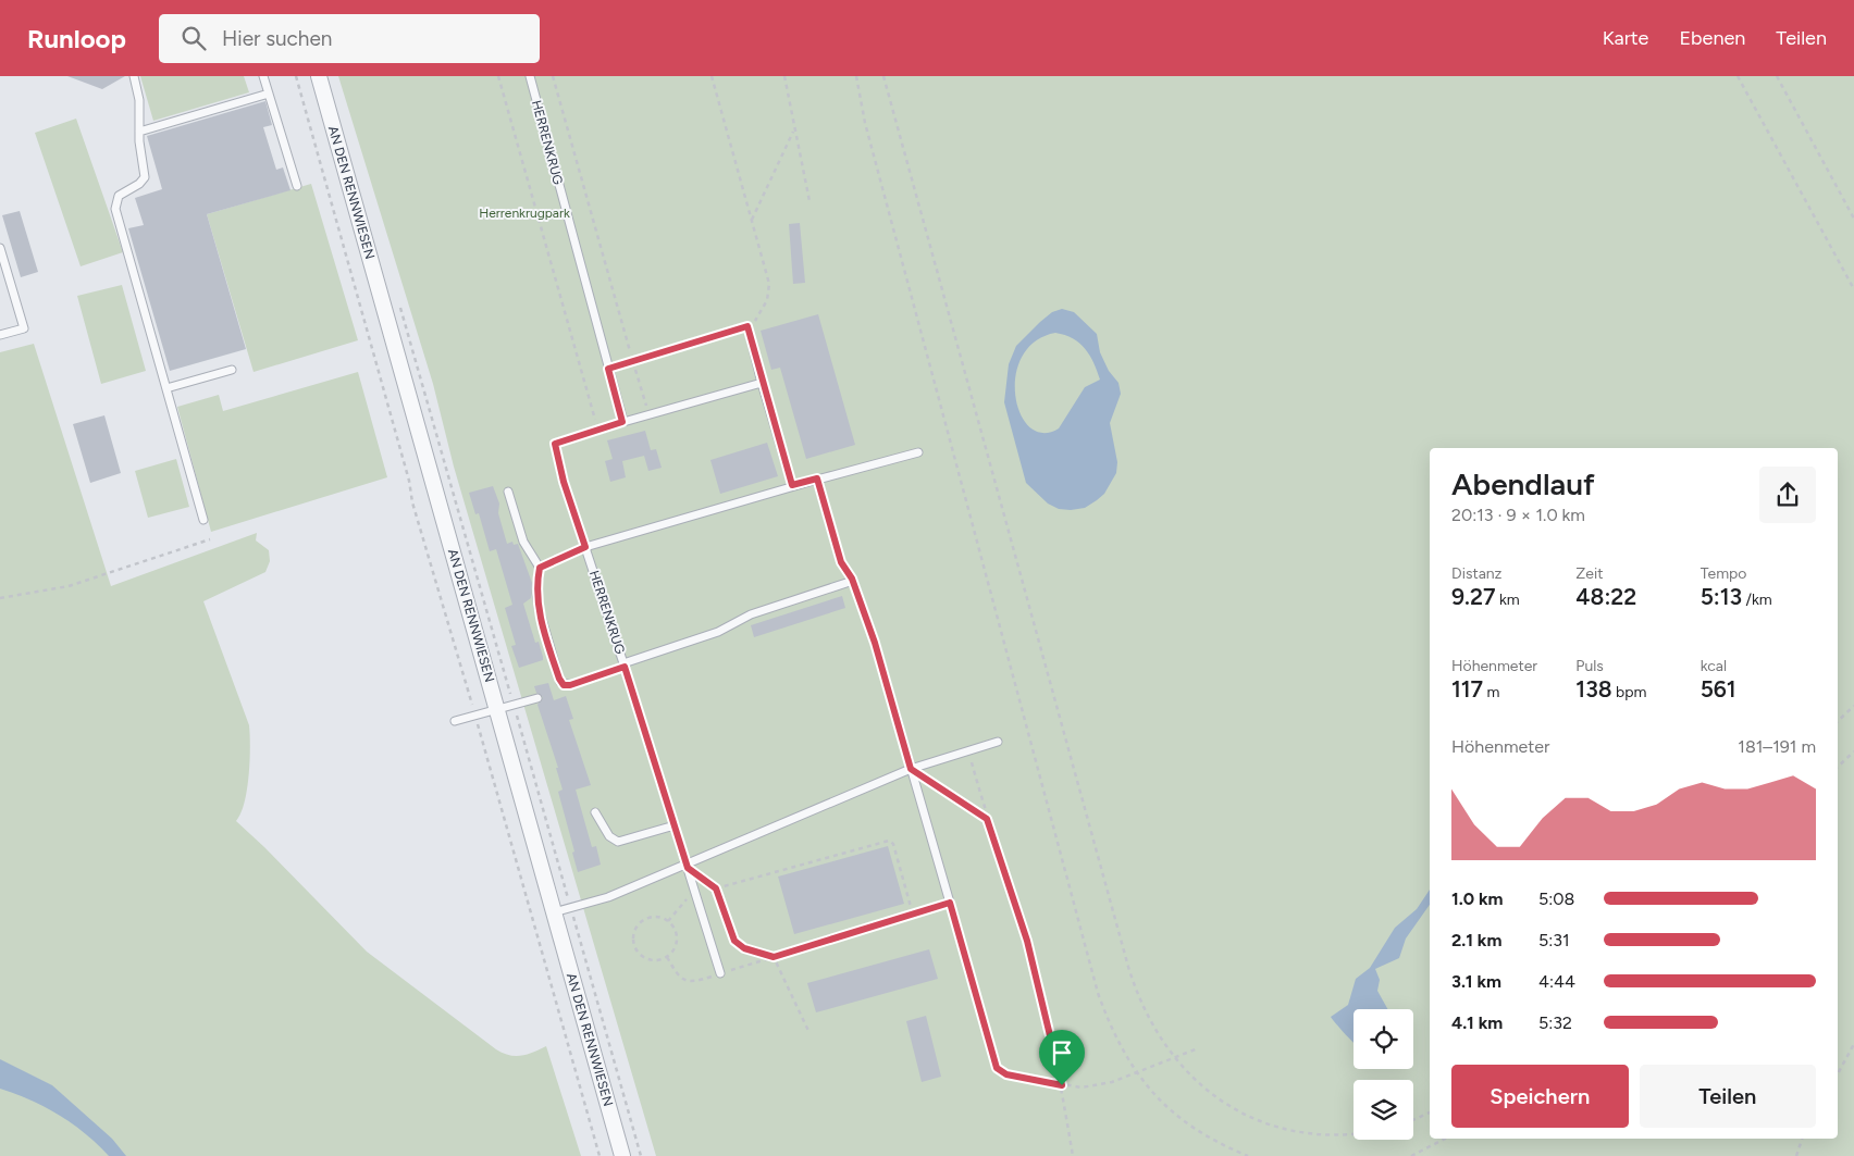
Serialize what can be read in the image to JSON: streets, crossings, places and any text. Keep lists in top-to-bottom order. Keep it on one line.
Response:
{"streets":{"street":["AN DEN RENNWIESEN"],"lane":["HERRENKRUG"]},"parks":["Herrenkrugpark"],"page":{"header":"Runloop","search":"Hier suchen","nav":["Karte","Ebenen","Teilen"],"heading":["Abendlauf","20:13 · 9 × 1.0 km"],"stats":[["Distanz","9.27 km"],["Zeit","48:22"],["Tempo","5:13 /km"],["Höhenmeter","117 m"],["Puls","138 bpm"],["kcal","561"]],"chart":["Höhenmeter","181–191 m"],"list":[{"name":"1.0 km","note":"5:08"},{"name":"2.1 km","note":"5:31"},{"name":"3.1 km","note":"4:44"},{"name":"4.1 km","note":"5:32"}],"buttons":["Speichern","Teilen"]}}
